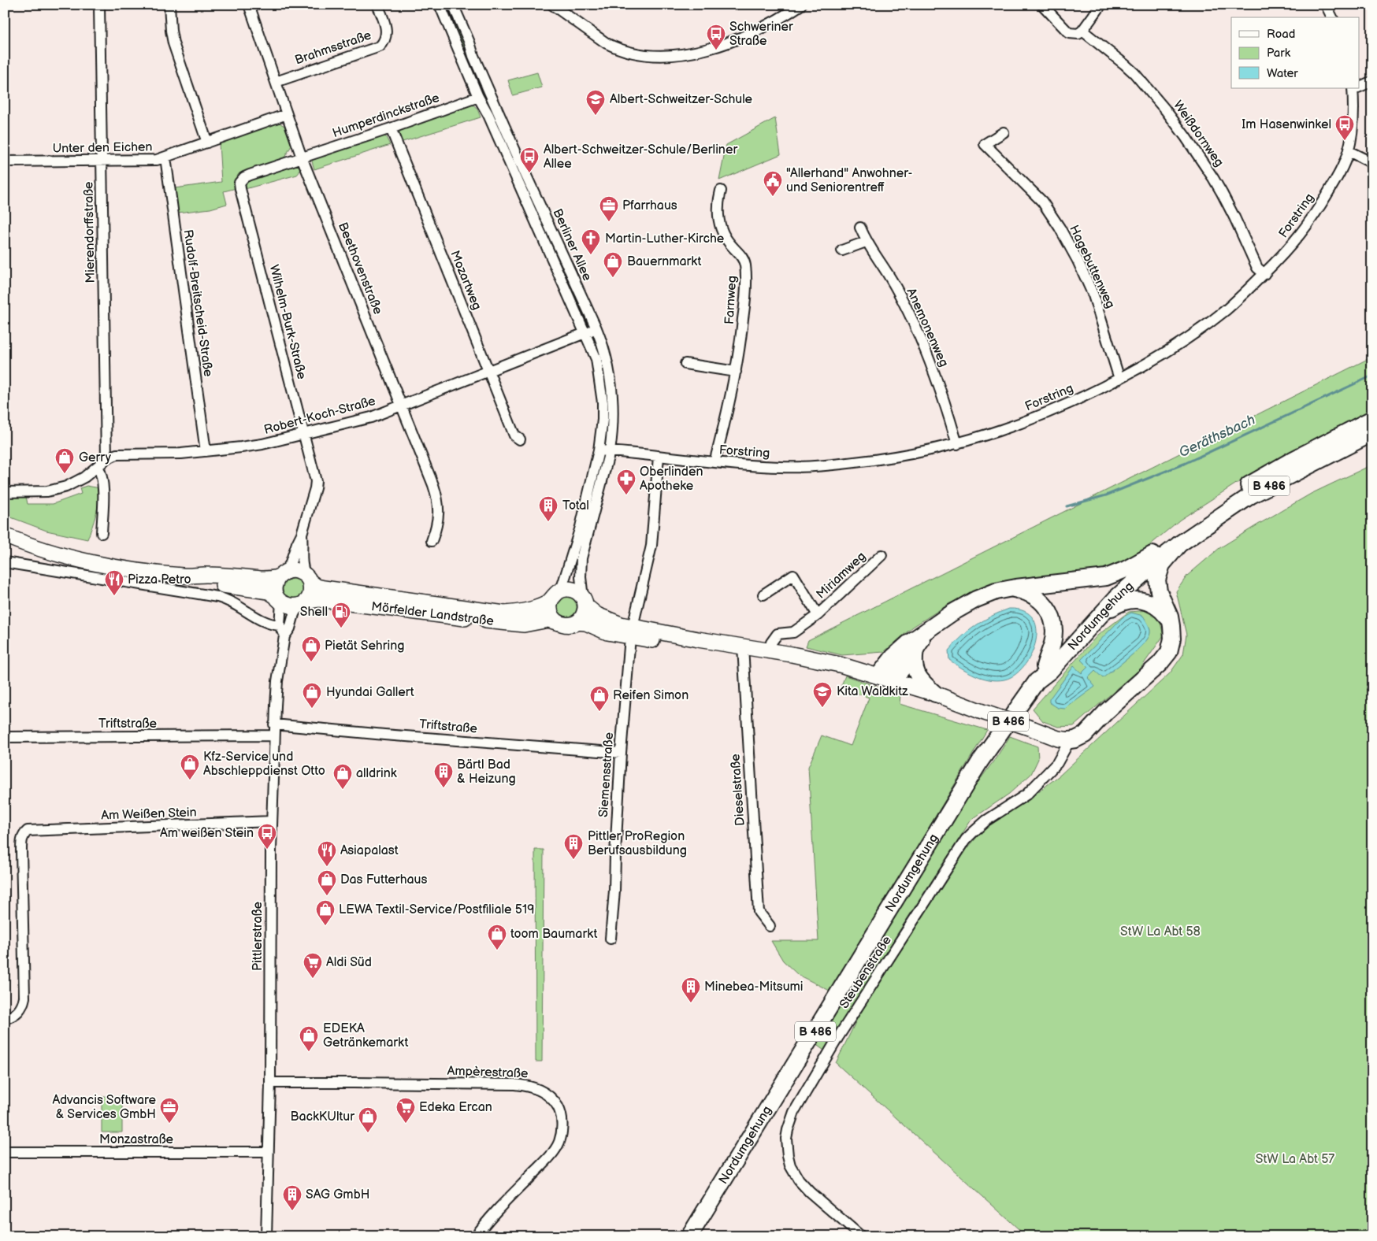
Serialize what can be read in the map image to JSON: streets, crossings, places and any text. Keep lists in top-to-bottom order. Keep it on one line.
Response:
{"streets":{"main road":["B 486","Mörfelder Landstraße","Nordumgehung"],"street":["Brahmsstraße","Humperdinckstraße","Weißdornweg","Unter den Eichen","Forstring","Mierendorffstraße","Berliner Allee","Hagebuttenweg","Beethovenstraße","Mozartweg","Farnweg","Rudolf-Breitscheid-Straße","Wilhelm-Burk-Straße","Anemonenweg","Robert-Koch-Straße","Miriamweg","Triftstraße","Siemensstraße","Dieselstraße","Am Weißen Stein","Pittlerstraße","Steubenstraße","Ampèrestraße","Monzastraße"]},"crossings":[["Brahmsstraße","Beethovenstraße"],["Humperdinckstraße","Berliner Allee"],["Humperdinckstraße","Beethovenstraße"],["Humperdinckstraße","Mozartweg"],["Humperdinckstraße","Wilhelm-Burk-Straße"],["Weißdornweg","Forstring"],["Unter den Eichen","Mierendorffstraße"],["Unter den Eichen","Beethovenstraße"],["Unter den Eichen","Rudolf-Breitscheid-Straße"],["Forstring","Berliner Allee"],["Forstring","Hagebuttenweg"],["Forstring","Farnweg"],["Forstring","Anemonenweg"],["Forstring","Siemensstraße"],["Mierendorffstraße","Robert-Koch-Straße"],["Berliner Allee","Robert-Koch-Straße"],["Berliner Allee","Mörfelder Landstraße"],["Beethovenstraße","Wilhelm-Burk-Straße"],["Beethovenstraße","Robert-Koch-Straße"],["Mozartweg","Robert-Koch-Straße"],["Rudolf-Breitscheid-Straße","Robert-Koch-Straße"],["Wilhelm-Burk-Straße","Robert-Koch-Straße"],["Wilhelm-Burk-Straße","Mörfelder Landstraße"],["Wilhelm-Burk-Straße","Pittlerstraße"],["B 486","Nordumgehung"],["Miriamweg","Mörfelder Landstraße"],["Mörfelder Landstraße","Siemensstraße"],["Mörfelder Landstraße","Dieselstraße"],["Mörfelder Landstraße","Pittlerstraße"],["Mörfelder Landstraße","Steubenstraße"],["Triftstraße","Siemensstraße"],["Triftstraße","Pittlerstraße"],["Am Weißen Stein","Pittlerstraße"],["Pittlerstraße","Ampèrestraße"],["Pittlerstraße","Monzastraße"]],"water":["Geräthsbach"],"parks":["StW La Abt 58","StW La Abt 57"],"places":{"bus stop":["Schweriner Straße","Im Hasenwinkel","Albert-Schweitzer-Schule/Berliner Allee","Am weißen Stein"],"school or university":["Albert-Schweitzer-Schule","Kita Waldkitz"],"public building":["\"Allerhand\" Anwohner- und Seniorentreff"],"office":["Pfarrhaus","Advancis Software & Services GmbH"],"church":["Martin-Luther-Kirche"],"shop":["Bauernmarkt","Gerry","Pietät Sehring","Hyundai Gallert","Reifen Simon","Kfz-Service und Abschleppdienst Otto","alldrink","Das Futterhaus","LEWA Textil-Service/Postfiliale 519","toom Baumarkt","EDEKA Getränkemarkt","BackKUltur"],"pharmacy":["Oberlinden Apotheke"],"building":["Total","Bärtl Bad & Heizung","Pittler ProRegion Berufsausbildung","Minebea-Mitsumi","SAG GmbH"],"restaurant":["Pizza Petro","Asiapalast"],"fuel station":["Shell"],"supermarket":["Aldi Süd","Edeka Ercan"]},"legend":["Road","Park","Water"]}
